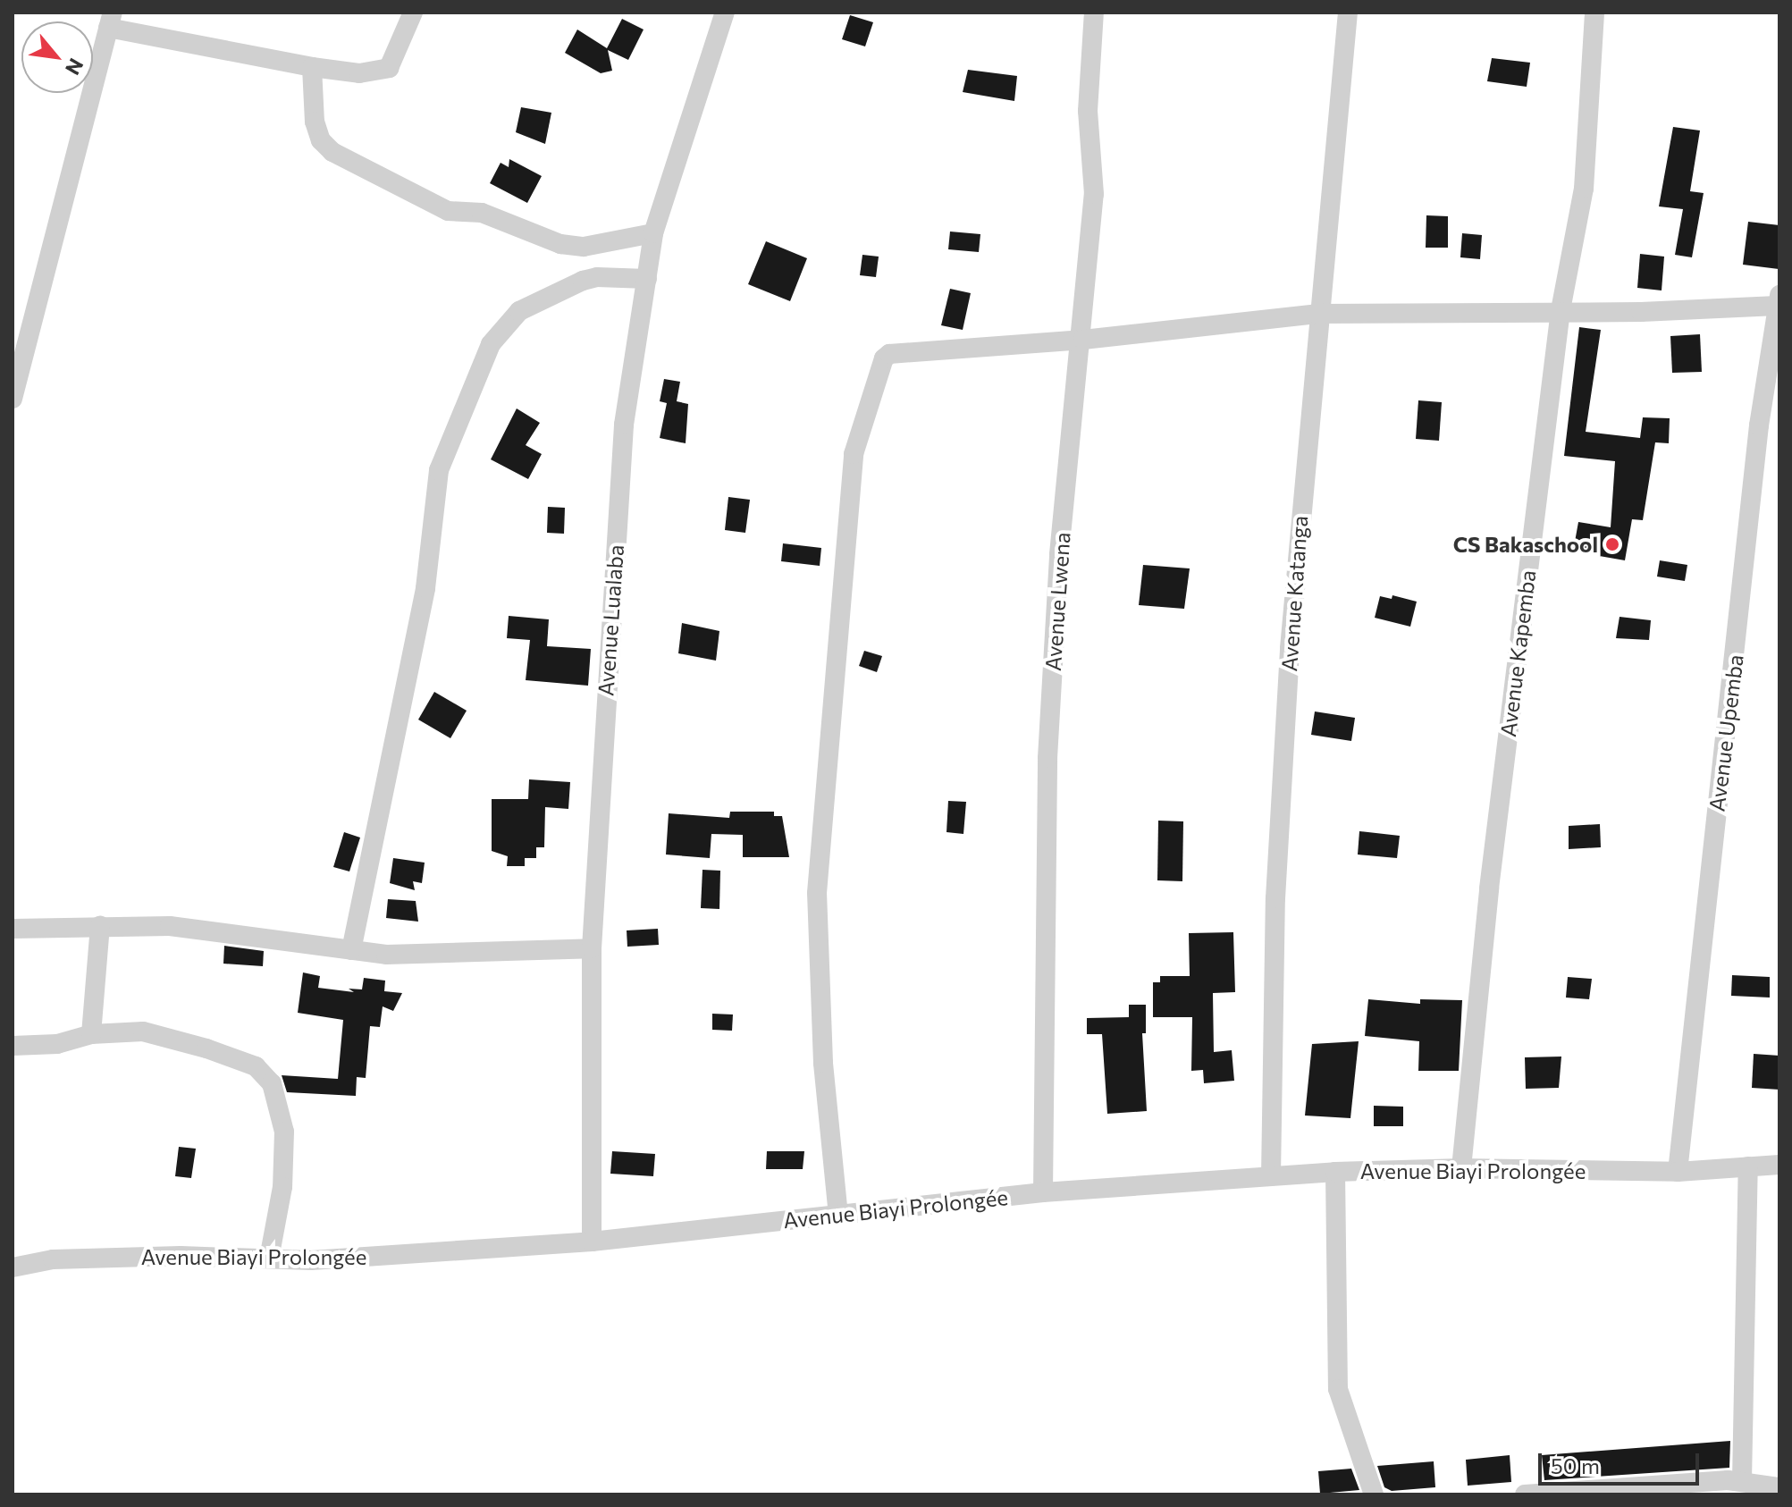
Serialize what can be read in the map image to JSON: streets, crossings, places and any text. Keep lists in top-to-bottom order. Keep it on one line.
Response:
{"streets":{"street":["Avenue Katanga","Avenue Lwena","Avenue Lualaba","Avenue Kapemba","Avenue Upemba","Avenue Biayi Prolongée"]},"crossings":[["Avenue Katanga","Avenue Biayi Prolongée"],["Avenue Lwena","Avenue Biayi Prolongée"],["Avenue Lualaba","Avenue Biayi Prolongée"],["Avenue Kapemba","Avenue Biayi Prolongée"],["Avenue Upemba","Avenue Biayi Prolongée"]],"places":["CS Bakaschool"],"scale_bar":"50 m","north":"bottom right"}
